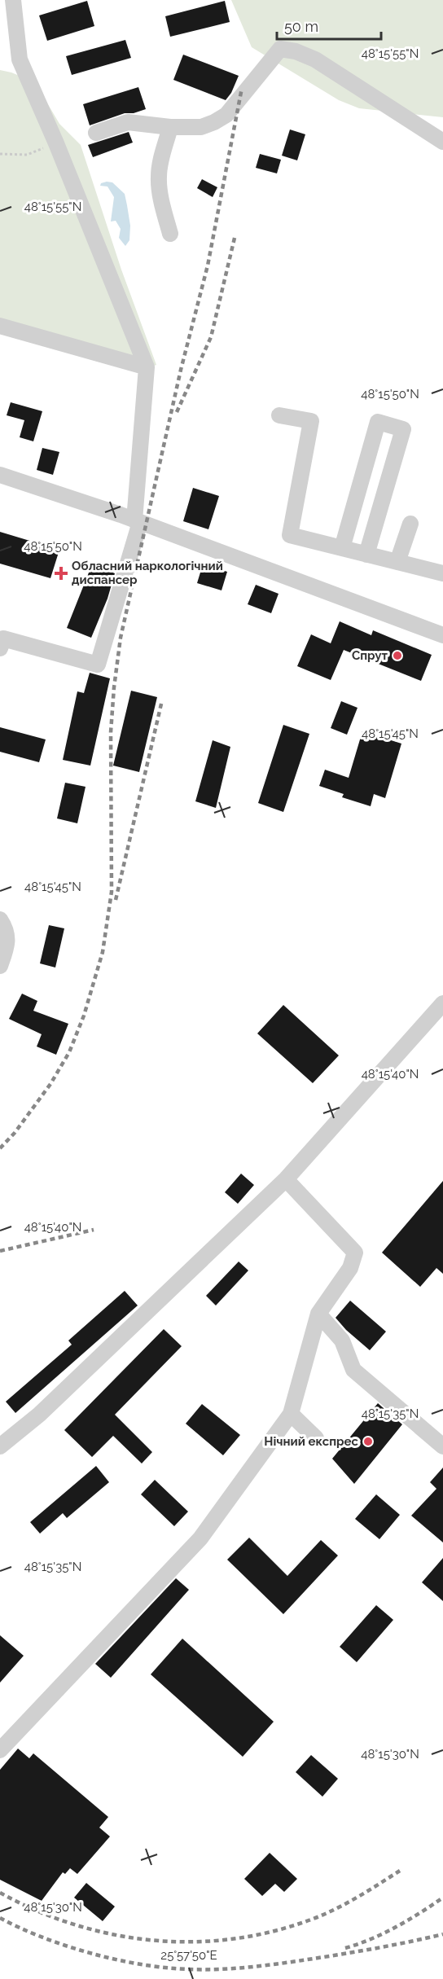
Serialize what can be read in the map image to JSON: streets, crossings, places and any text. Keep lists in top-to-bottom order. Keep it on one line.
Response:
{"places":{"health":["Обласний наркологічний диспансер"],"other":["Спрут","Нічний експрес"]},"scale_bar":"50 m","coordinates":["48°15'55\"N","48°15'50\"N","48°15'45\"N","48°15'40\"N","48°15'35\"N","48°15'30\"N","25°57'50\"E"]}
